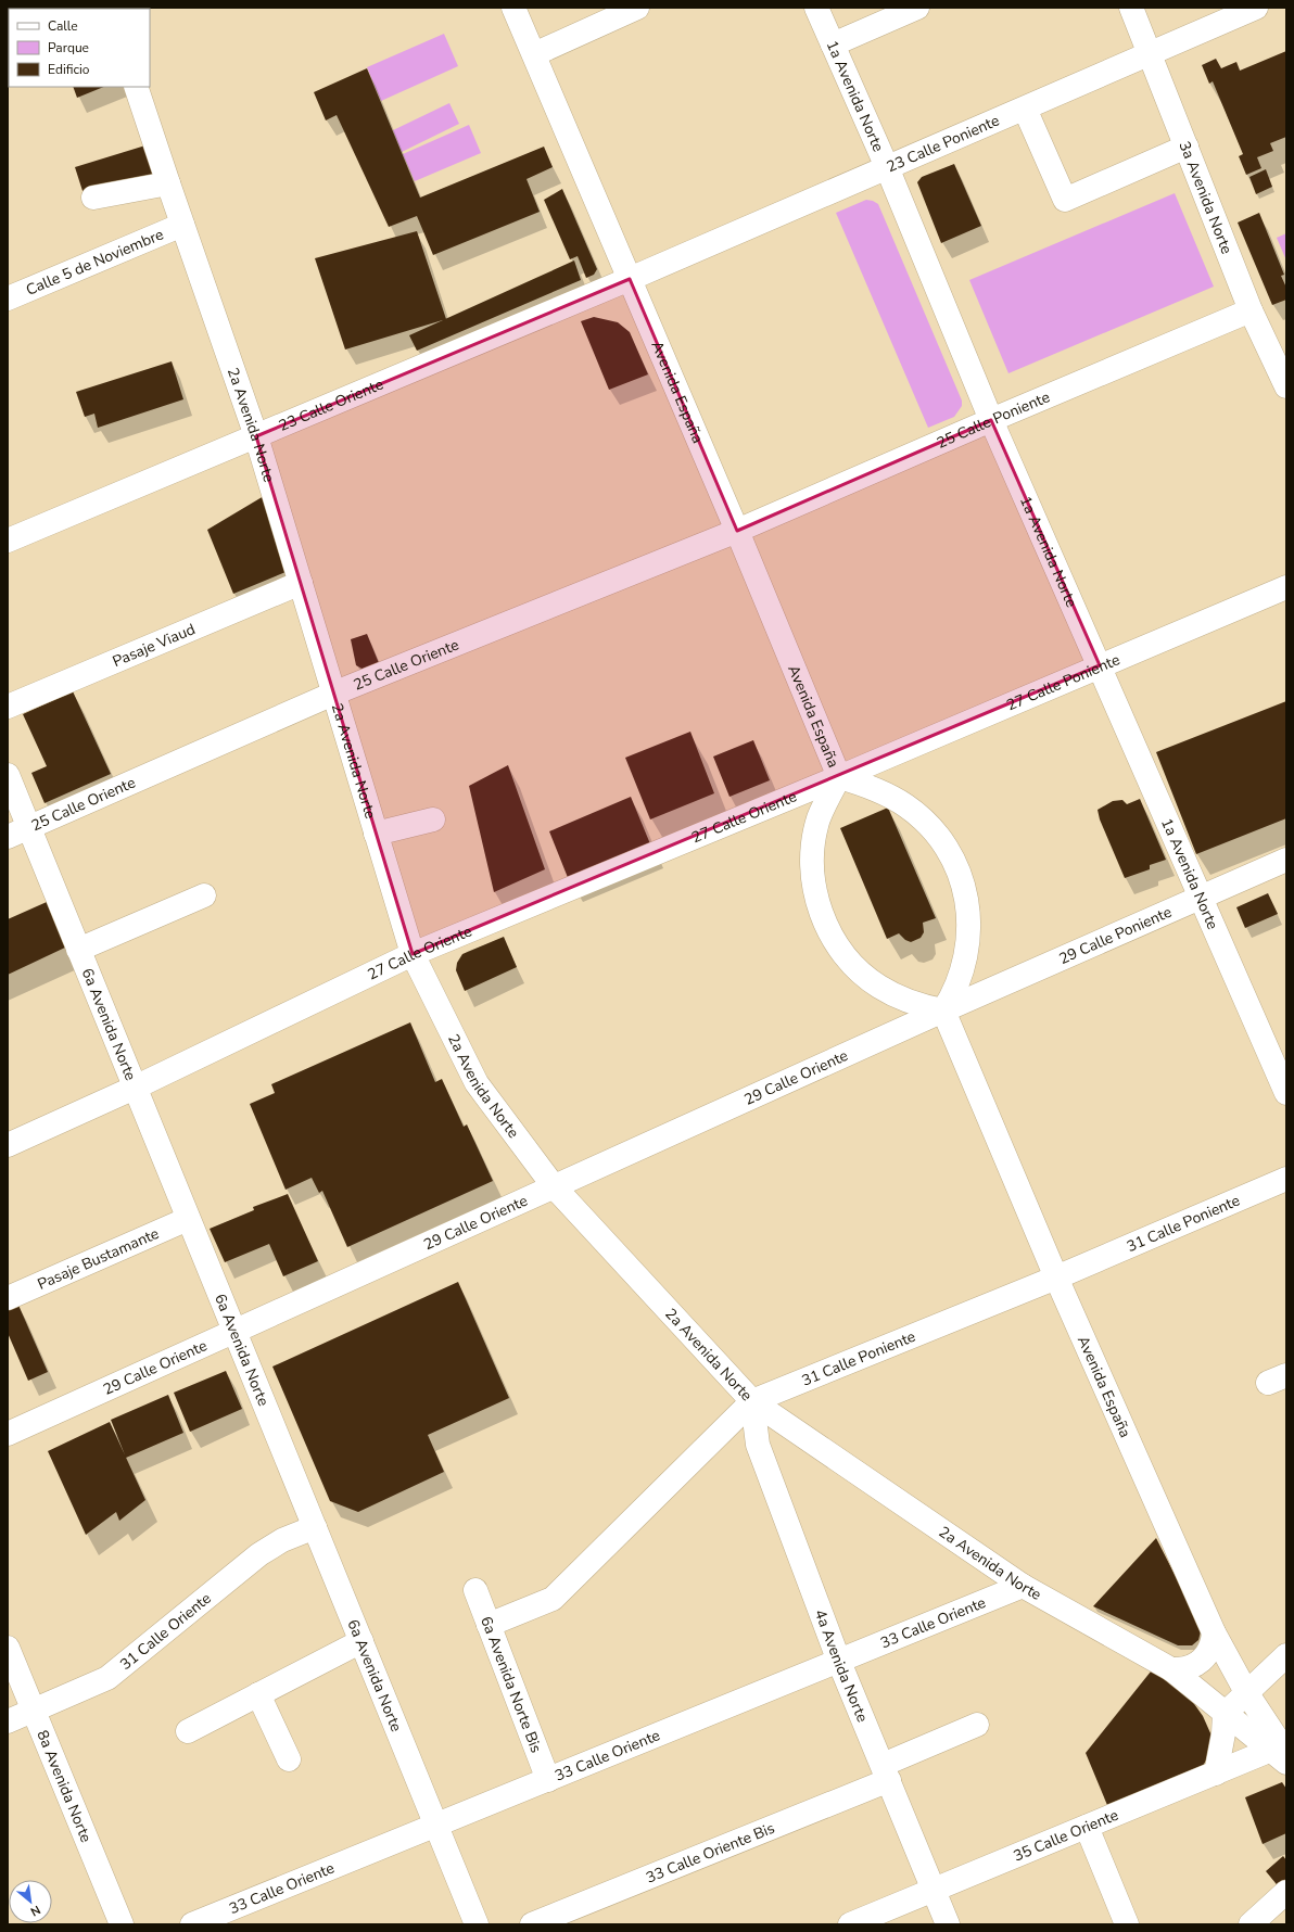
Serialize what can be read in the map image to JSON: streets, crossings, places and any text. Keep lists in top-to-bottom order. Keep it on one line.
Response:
{"streets":{"street":["1a Avenida Norte","23 Calle Poniente","3a Avenida Norte","Calle 5 de Noviembre","Avenida España","23 Calle Oriente","25 Calle Poniente","2a Avenida Norte","Pasaje Viaud","25 Calle Oriente","27 Calle Poniente","27 Calle Oriente","29 Calle Poniente","6a Avenida Norte","29 Calle Oriente","31 Calle Poniente","Pasaje Bustamante","33 Calle Oriente","31 Calle Oriente","4a Avenida Norte","6a Avenida Norte Bis","8a Avenida Norte","35 Calle Oriente","33 Calle Oriente Bis"]},"crossings":[["1a Avenida Norte","23 Calle Poniente"],["1a Avenida Norte","25 Calle Poniente"],["1a Avenida Norte","27 Calle Poniente"],["1a Avenida Norte","29 Calle Poniente"],["23 Calle Poniente","3a Avenida Norte"],["23 Calle Poniente","Avenida España"],["23 Calle Poniente","23 Calle Oriente"],["3a Avenida Norte","25 Calle Poniente"],["Calle 5 de Noviembre","2a Avenida Norte"],["Avenida España","23 Calle Oriente"],["Avenida España","25 Calle Poniente"],["Avenida España","2a Avenida Norte"],["Avenida España","25 Calle Oriente"],["Avenida España","27 Calle Poniente"],["Avenida España","27 Calle Oriente"],["Avenida España","29 Calle Poniente"],["Avenida España","29 Calle Oriente"],["Avenida España","31 Calle Poniente"],["Avenida España","35 Calle Oriente"],["23 Calle Oriente","2a Avenida Norte"],["25 Calle Poniente","25 Calle Oriente"],["2a Avenida Norte","Pasaje Viaud"],["2a Avenida Norte","25 Calle Oriente"],["2a Avenida Norte","27 Calle Oriente"],["2a Avenida Norte","29 Calle Oriente"],["2a Avenida Norte","31 Calle Poniente"],["2a Avenida Norte","33 Calle Oriente"],["2a Avenida Norte","4a Avenida Norte"],["2a Avenida Norte","35 Calle Oriente"],["25 Calle Oriente","6a Avenida Norte"],["27 Calle Poniente","27 Calle Oriente"],["27 Calle Oriente","6a Avenida Norte"],["29 Calle Poniente","29 Calle Oriente"],["6a Avenida Norte","29 Calle Oriente"],["6a Avenida Norte","Pasaje Bustamante"],["6a Avenida Norte","33 Calle Oriente"],["6a Avenida Norte","31 Calle Oriente"],["31 Calle Poniente","4a Avenida Norte"],["31 Calle Poniente","6a Avenida Norte Bis"],["33 Calle Oriente","4a Avenida Norte"],["33 Calle Oriente","6a Avenida Norte Bis"],["31 Calle Oriente","8a Avenida Norte"],["4a Avenida Norte","35 Calle Oriente"],["4a Avenida Norte","33 Calle Oriente Bis"]],"legend":["Calle","Parque","Edificio"],"north":"bottom right"}
